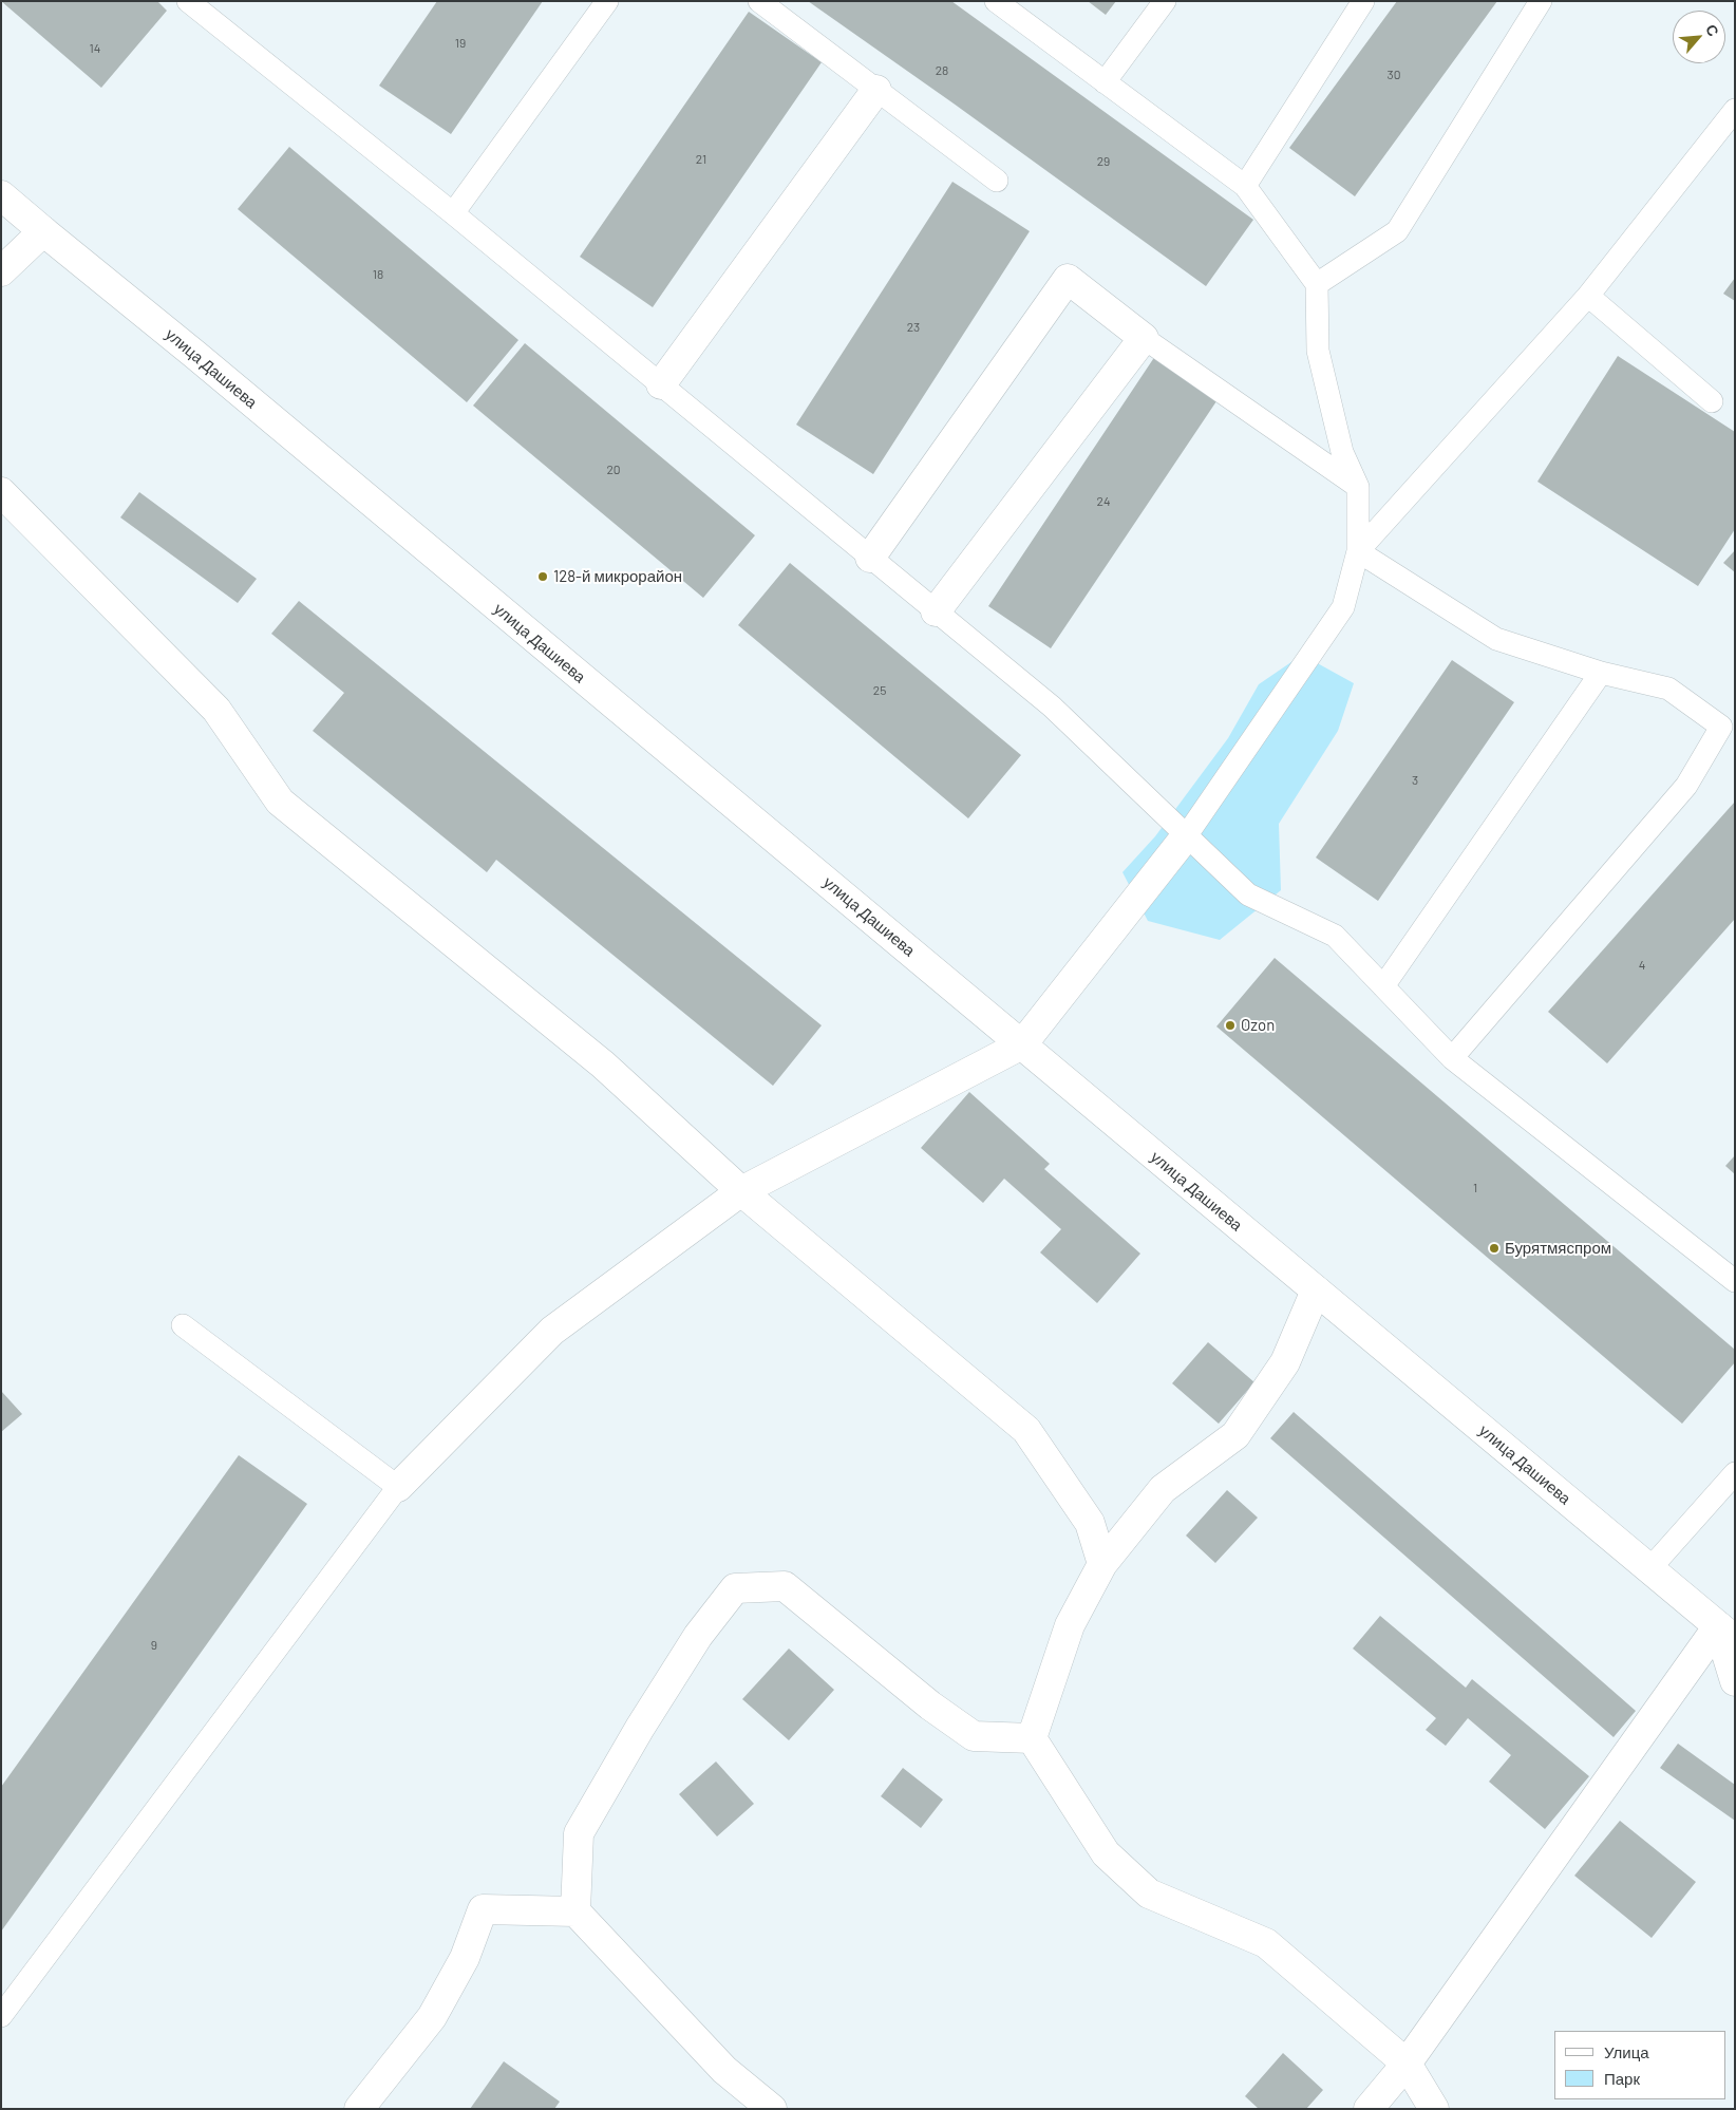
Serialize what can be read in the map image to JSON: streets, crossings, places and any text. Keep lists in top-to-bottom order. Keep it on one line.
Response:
{"streets":{"street":["улица Дашиева"]},"places":["128-й микрорайон","Ozon","Бурятмяспром"],"house_numbers":["19","14","28","30","21","29","18","23","20","24","25","3","4","1","9"],"legend":["Улица","Парк"],"north":"top right"}
